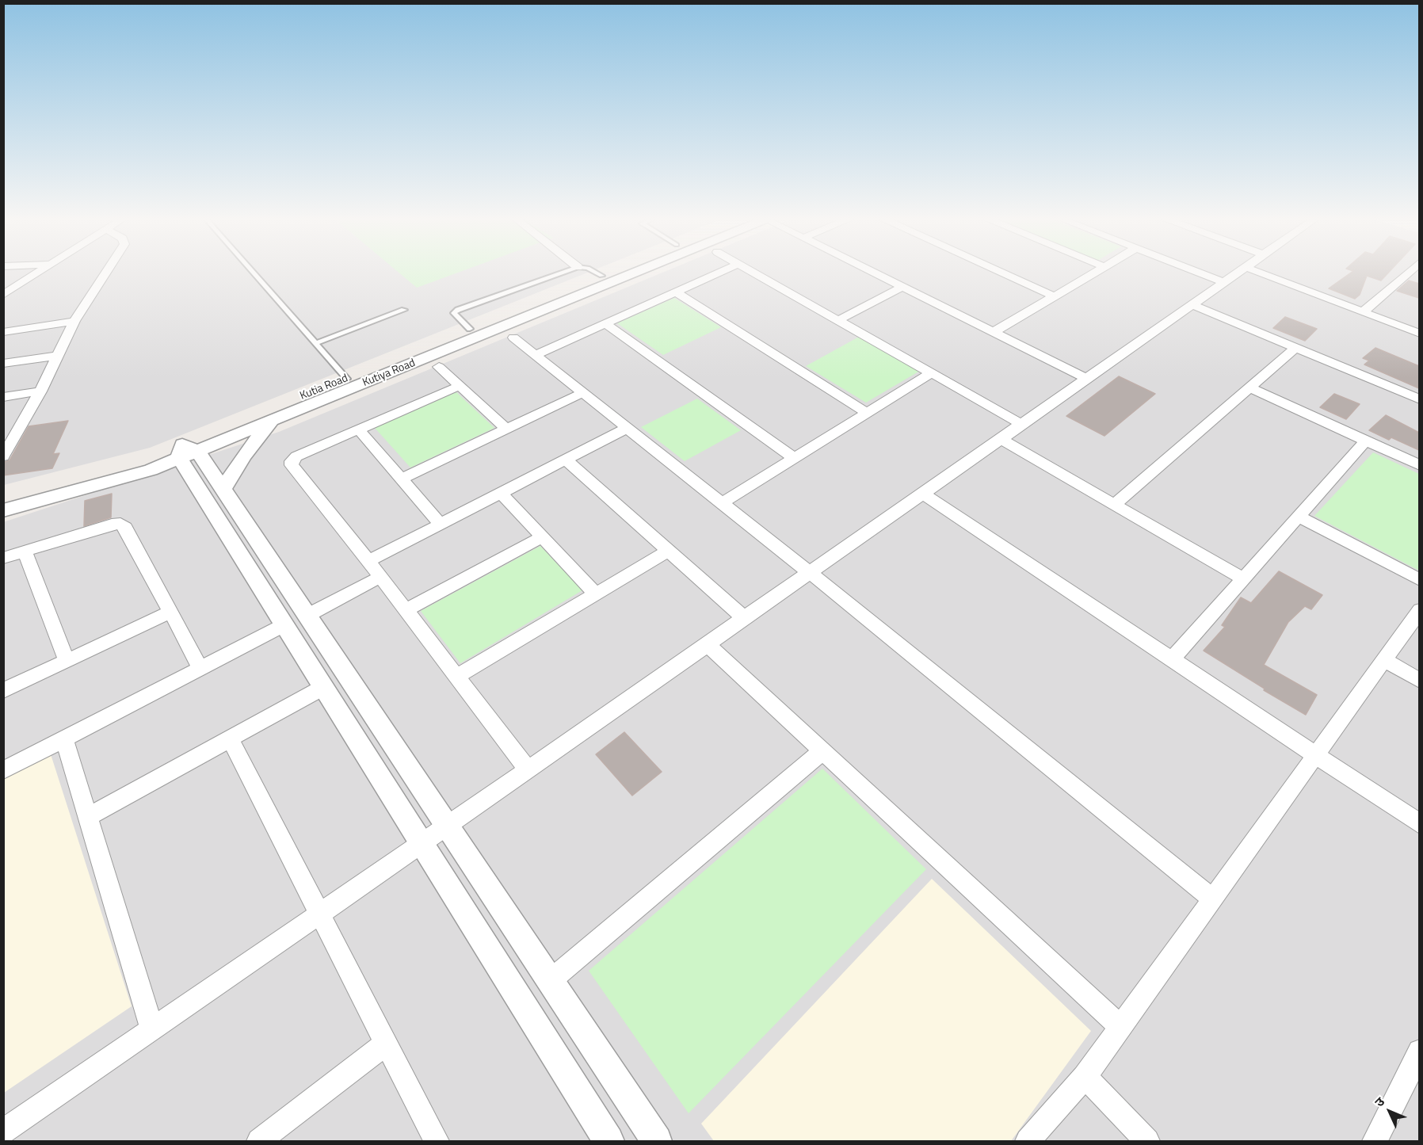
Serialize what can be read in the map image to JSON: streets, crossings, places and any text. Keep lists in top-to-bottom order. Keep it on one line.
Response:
{"streets":{"street":["Kutiya Road","Kutia Road"]},"crossings":[["Kutiya Road","Kutia Road"]],"north":"top left"}
